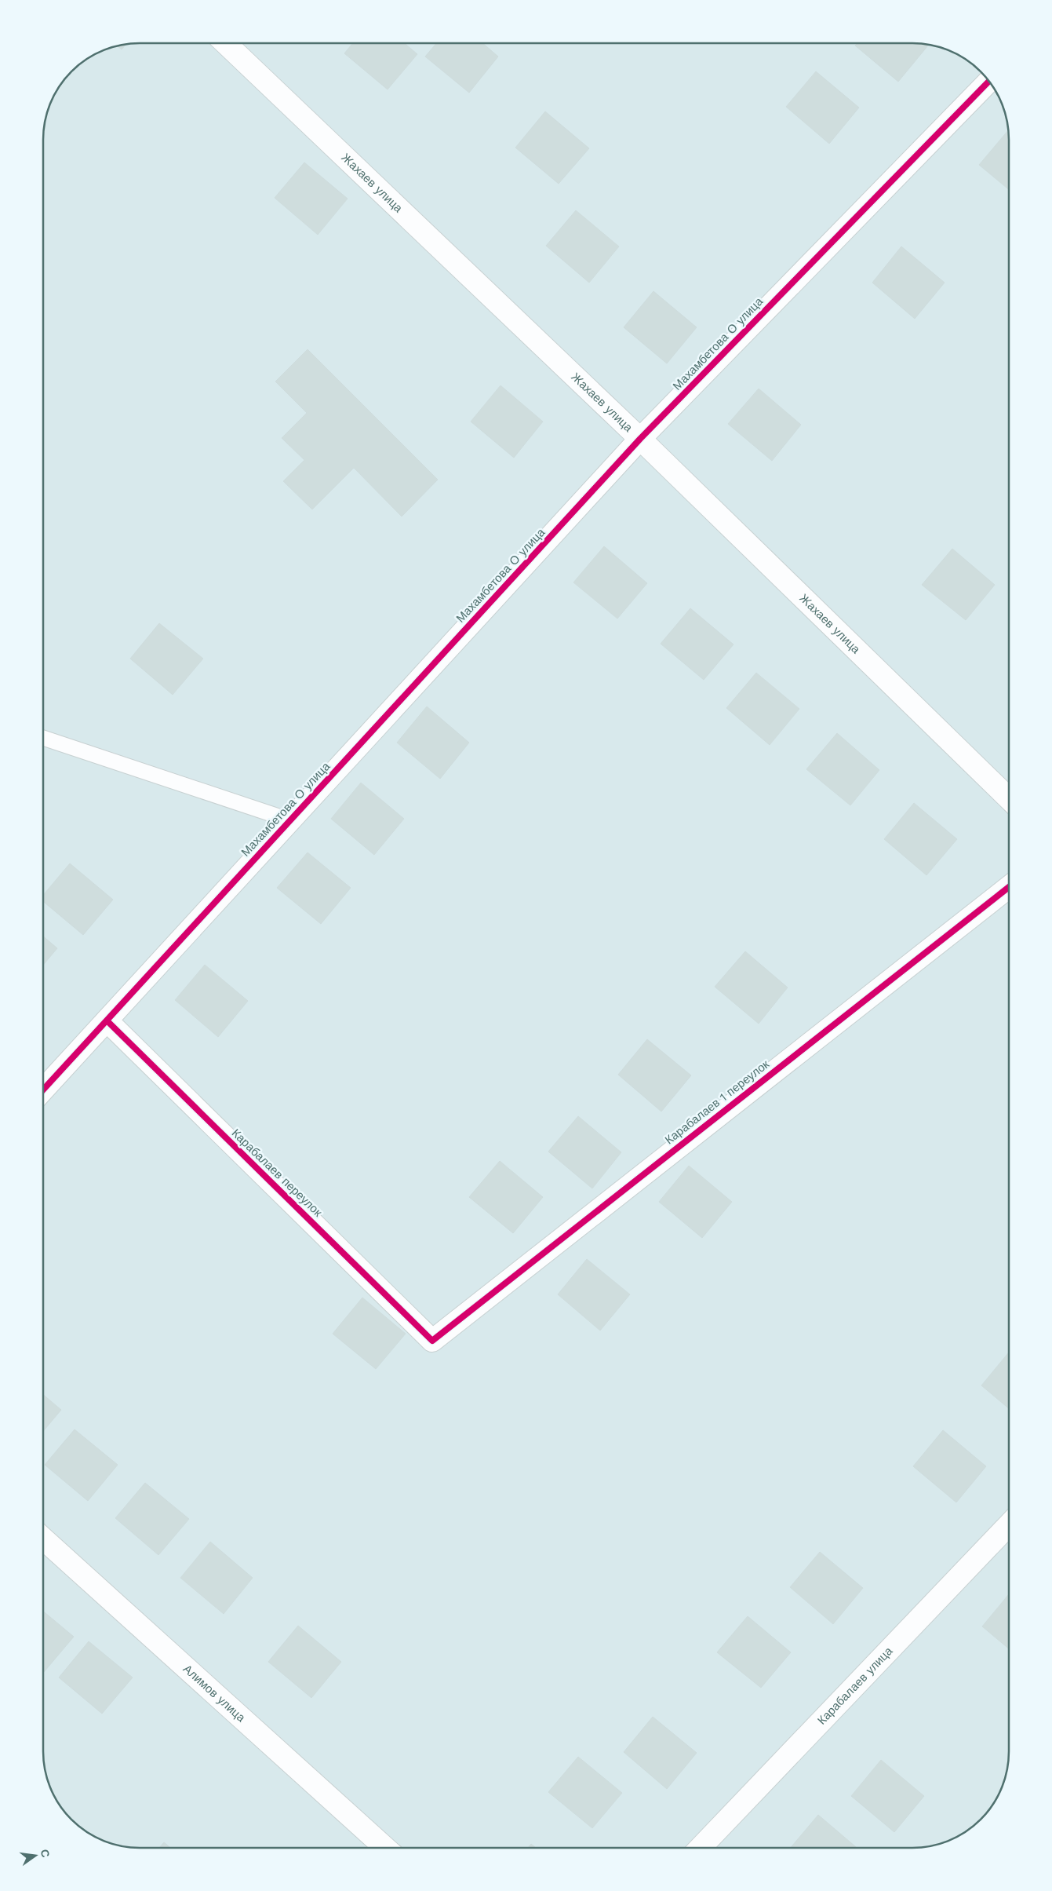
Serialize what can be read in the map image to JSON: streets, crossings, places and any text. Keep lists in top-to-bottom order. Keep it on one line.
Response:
{"streets":{"street":["Жахаев улица","Махамбетова О улица","Карабалаев 1 переулок","Карабалаев переулок","Карабалаев улица","Алимов улица"]},"crossings":[["Жахаев улица","Махамбетова О улица"],["Махамбетова О улица","Карабалаев переулок"],["Карабалаев 1 переулок","Карабалаев переулок"]],"north":"right"}
